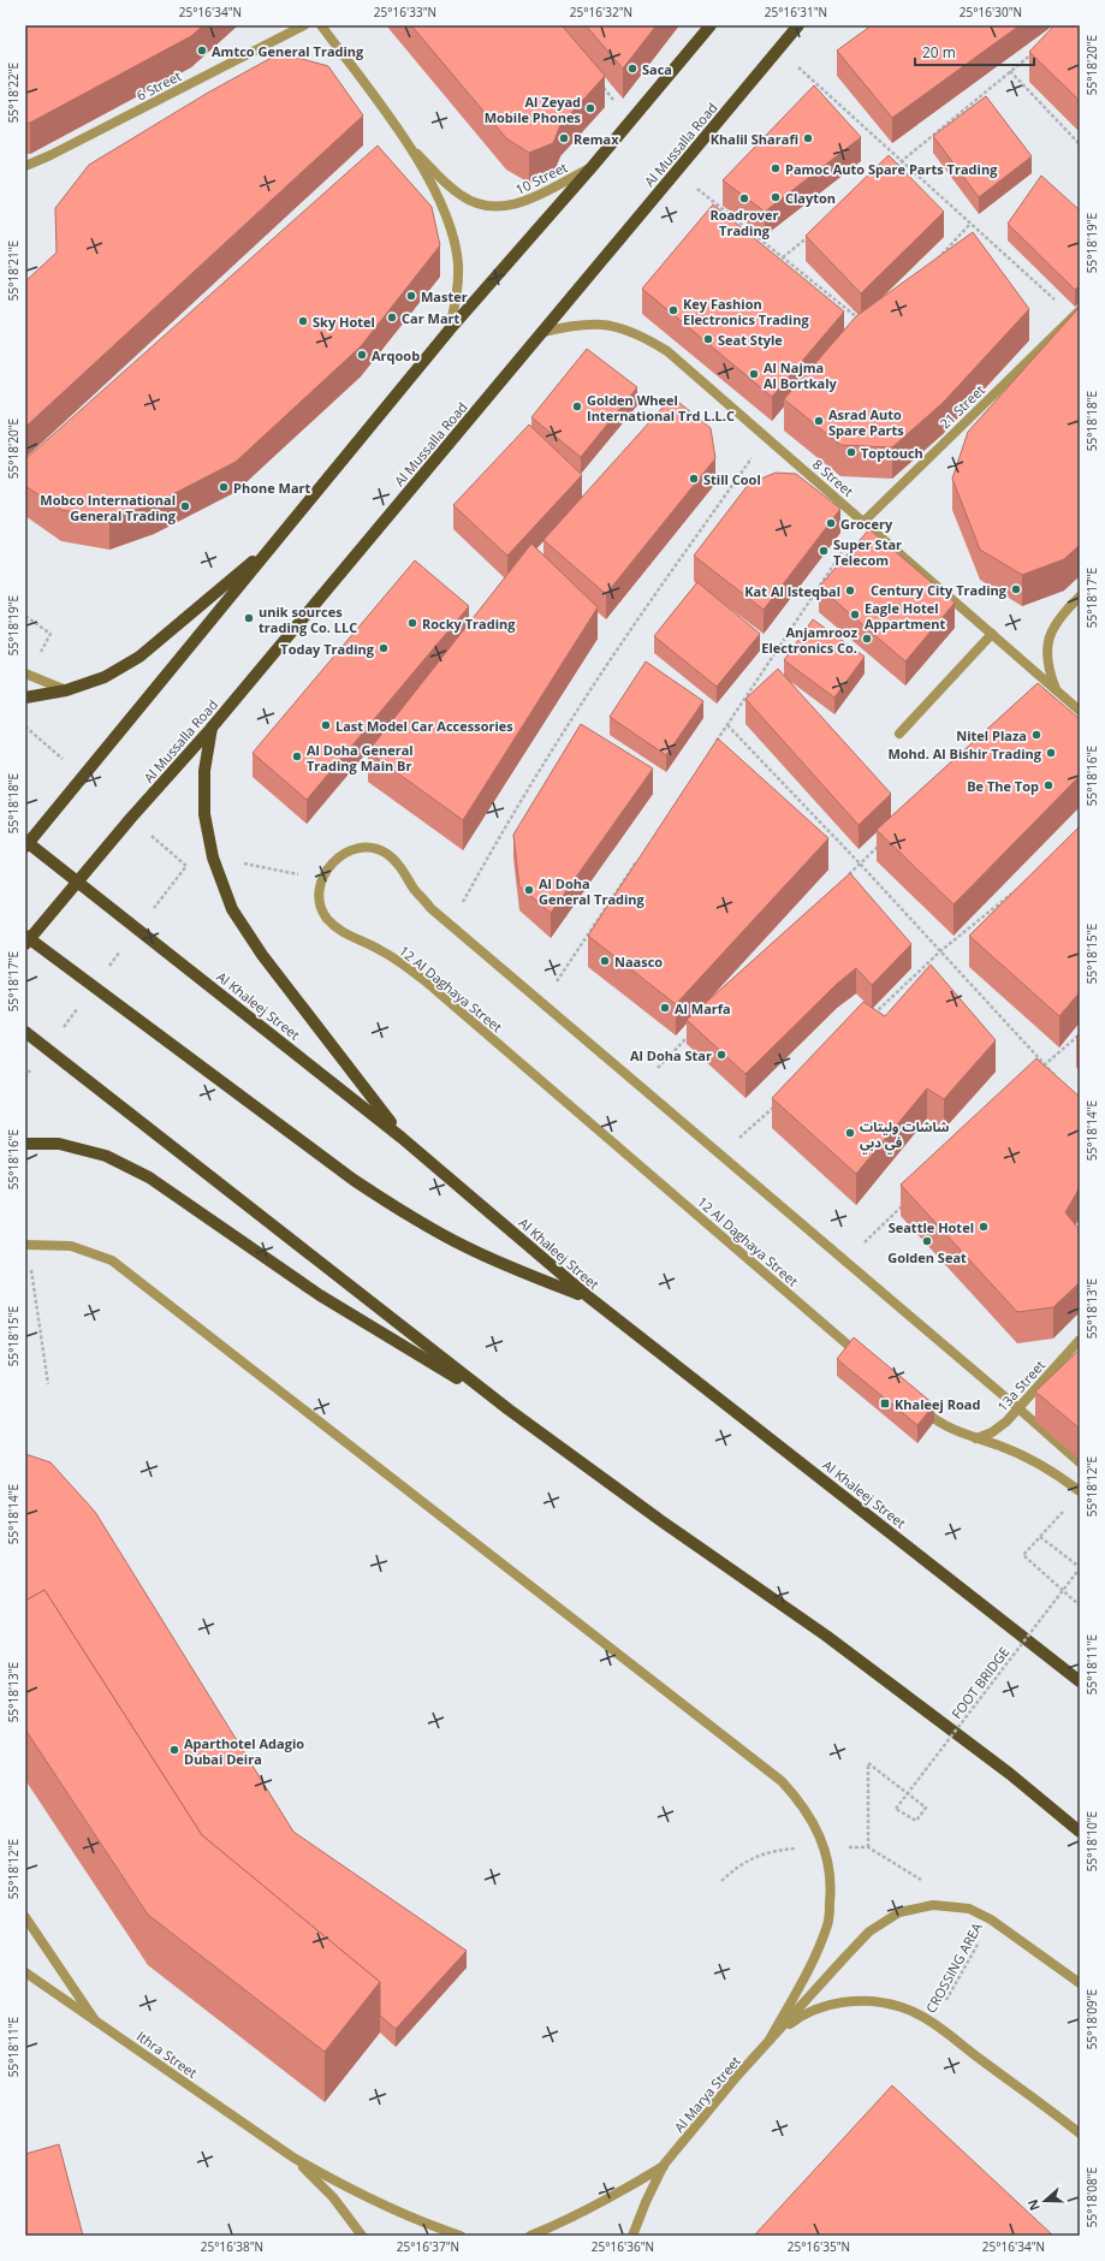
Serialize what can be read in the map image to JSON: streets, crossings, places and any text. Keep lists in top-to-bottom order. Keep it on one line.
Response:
{"streets":{"main road":["Al Mussalla Road","Al Khaleej Street"],"street":["6 Street","10 Street","21 Street","8 Street","12 Al Daghaya Street","13a Street","Ithra Street","Al Marya Street"],"path":["FOOT BRIDGE","CROSSING AREA"]},"crossings":[["Al Mussalla Road","8 Street"],["Al Mussalla Road","Al Khaleej Street"],["21 Street","8 Street"]],"places":{"other":["Amtco General Trading","Saca","Al Zeyad Mobile Phones","Remax","Khalil Sharafi","Pamoc Auto Spare Parts Trading","Clayton","Roadrover Trading","Master","Key Fashion Electronics Trading","Car Mart","Sky Hotel","Seat Style","Arqoob","Al Najma Al Bortkaly","Golden Wheel International Trd L.L.C","Asrad Auto Spare Parts","Toptouch","Still Cool","Phone Mart","Mobco International General Trading","Grocery","Super Star Telecom","Century City Trading","Kat Al Isteqbal","Eagle Hotel Appartment","unik sources trading Co. LLC","Rocky Trading","Anjamrooz Electronics Co.","Today Trading","Last Model Car Accessories","Nitel Plaza","Mohd. Al Bishir Trading","Al Doha General Trading Main Br","Be The Top","Al Doha General Trading","Naasco","Al Marfa","Al Doha Star","شاشات وليتات في دبي","Seattle Hotel","Golden Seat","Aparthotel Adagio Dubai Deira"],"transit":["Khaleej Road"]},"scale_bar":"20 m","north":"left","coordinates":["25°16'34\"N","25°16'33\"N","25°16'32\"N","25°16'31\"N","25°16'30\"N","55°18'20\"E","55°18'22\"E","55°18'19\"E","55°18'21\"E","55°18'18\"E","55°18'17\"E","55°18'16\"E","55°18'15\"E","55°18'14\"E","55°18'13\"E","55°18'12\"E","55°18'11\"E","55°18'10\"E","55°18'09\"E","55°18'08\"E","25°16'38\"N","25°16'37\"N","25°16'36\"N","25°16'35\"N"]}
